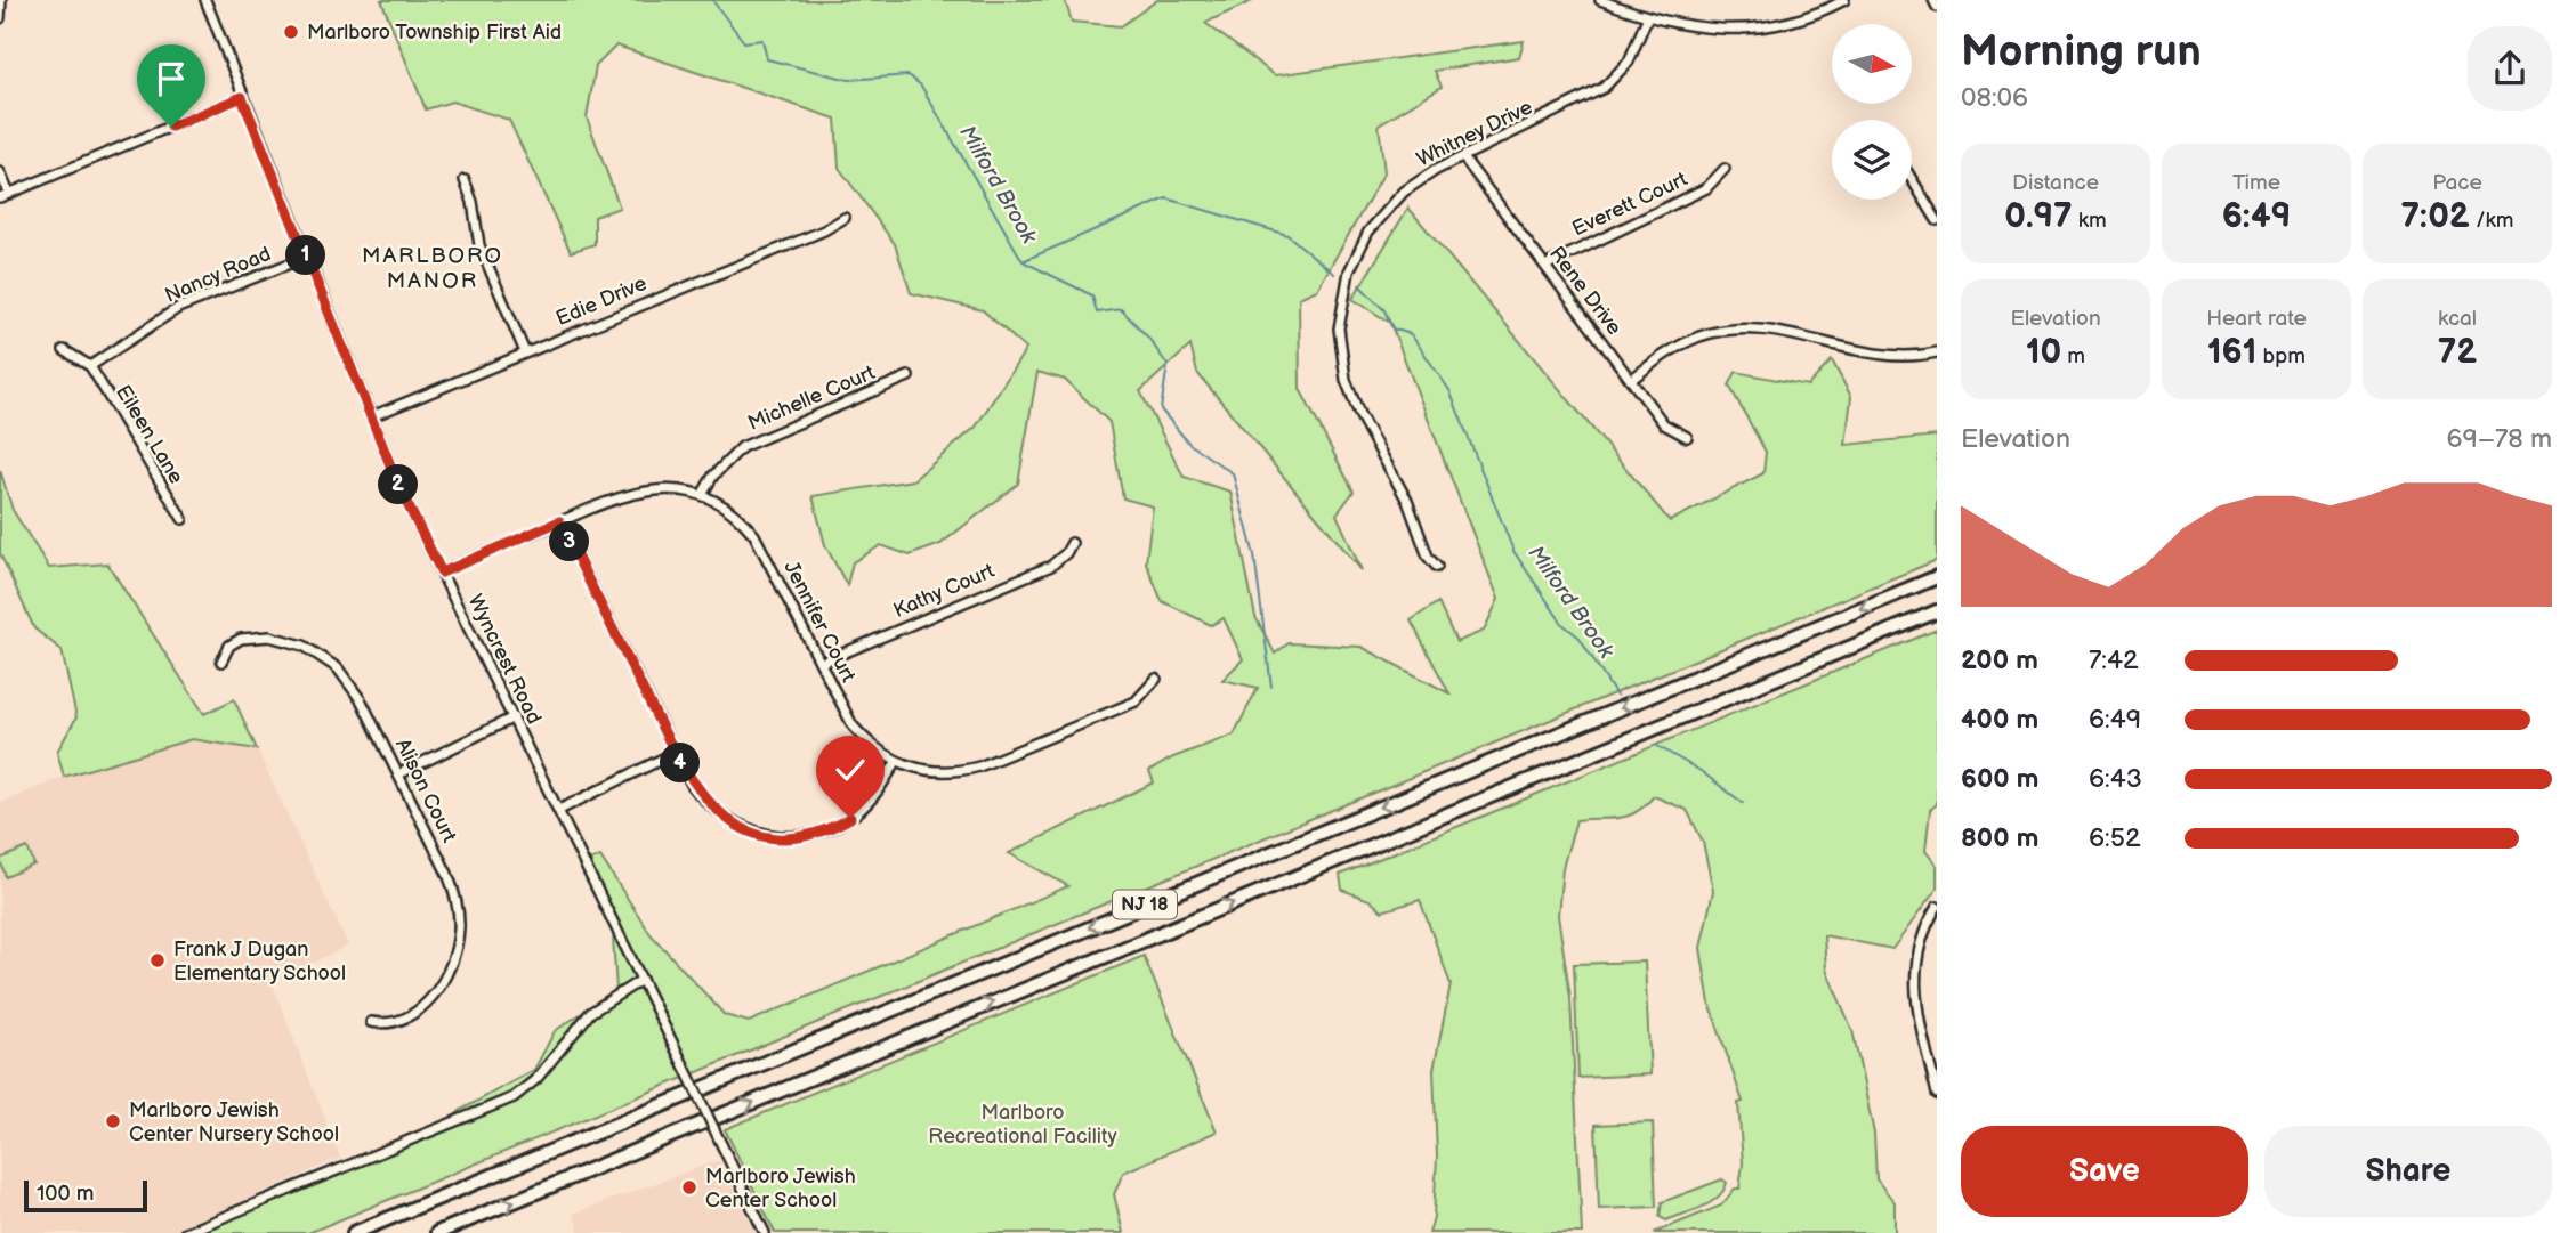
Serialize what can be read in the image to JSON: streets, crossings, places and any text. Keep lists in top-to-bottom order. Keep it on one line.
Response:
{"streets":{"highway":["NJ 18"],"street":["Whitney Drive","Everett Court","Nancy Road","Rene Drive","Edie Drive","Michelle Court","Eileen Lane","Kathy Court","Jennifer Court","Wyncrest Road","Alison Court"]},"crossings":[["Whitney Drive","Rene Drive"],["Everett Court","Rene Drive"],["Nancy Road","Eileen Lane"],["Nancy Road","Wyncrest Road"],["Edie Drive","Wyncrest Road"],["Michelle Court","Jennifer Court"],["Kathy Court","Jennifer Court"],["Jennifer Court","Wyncrest Road"]],"districts":["MARLBORO MANOR"],"water":["Milford Brook"],"parks":["Marlboro Recreational Facility"],"places":["Marlboro Township First Aid","Frank J Dugan Elementary School","Marlboro Jewish Center Nursery School","Marlboro Jewish Center School"],"scale_bar":"100 m","north":"right","page":{"heading":["Morning run","08:06"],"stats":[["Distance","0.97 km"],["Time","6:49"],["Pace","7:02 /km"],["Elevation","10 m"],["Heart rate","161 bpm"],["kcal","72"]],"pins":["1","2","3","4"],"chart":["Elevation","69–78 m"],"list":[{"name":"200 m","note":"7:42"},{"name":"400 m","note":"6:49"},{"name":"600 m","note":"6:43"},{"name":"800 m","note":"6:52"}],"buttons":["Save","Share"],"scale":"100 m"}}
